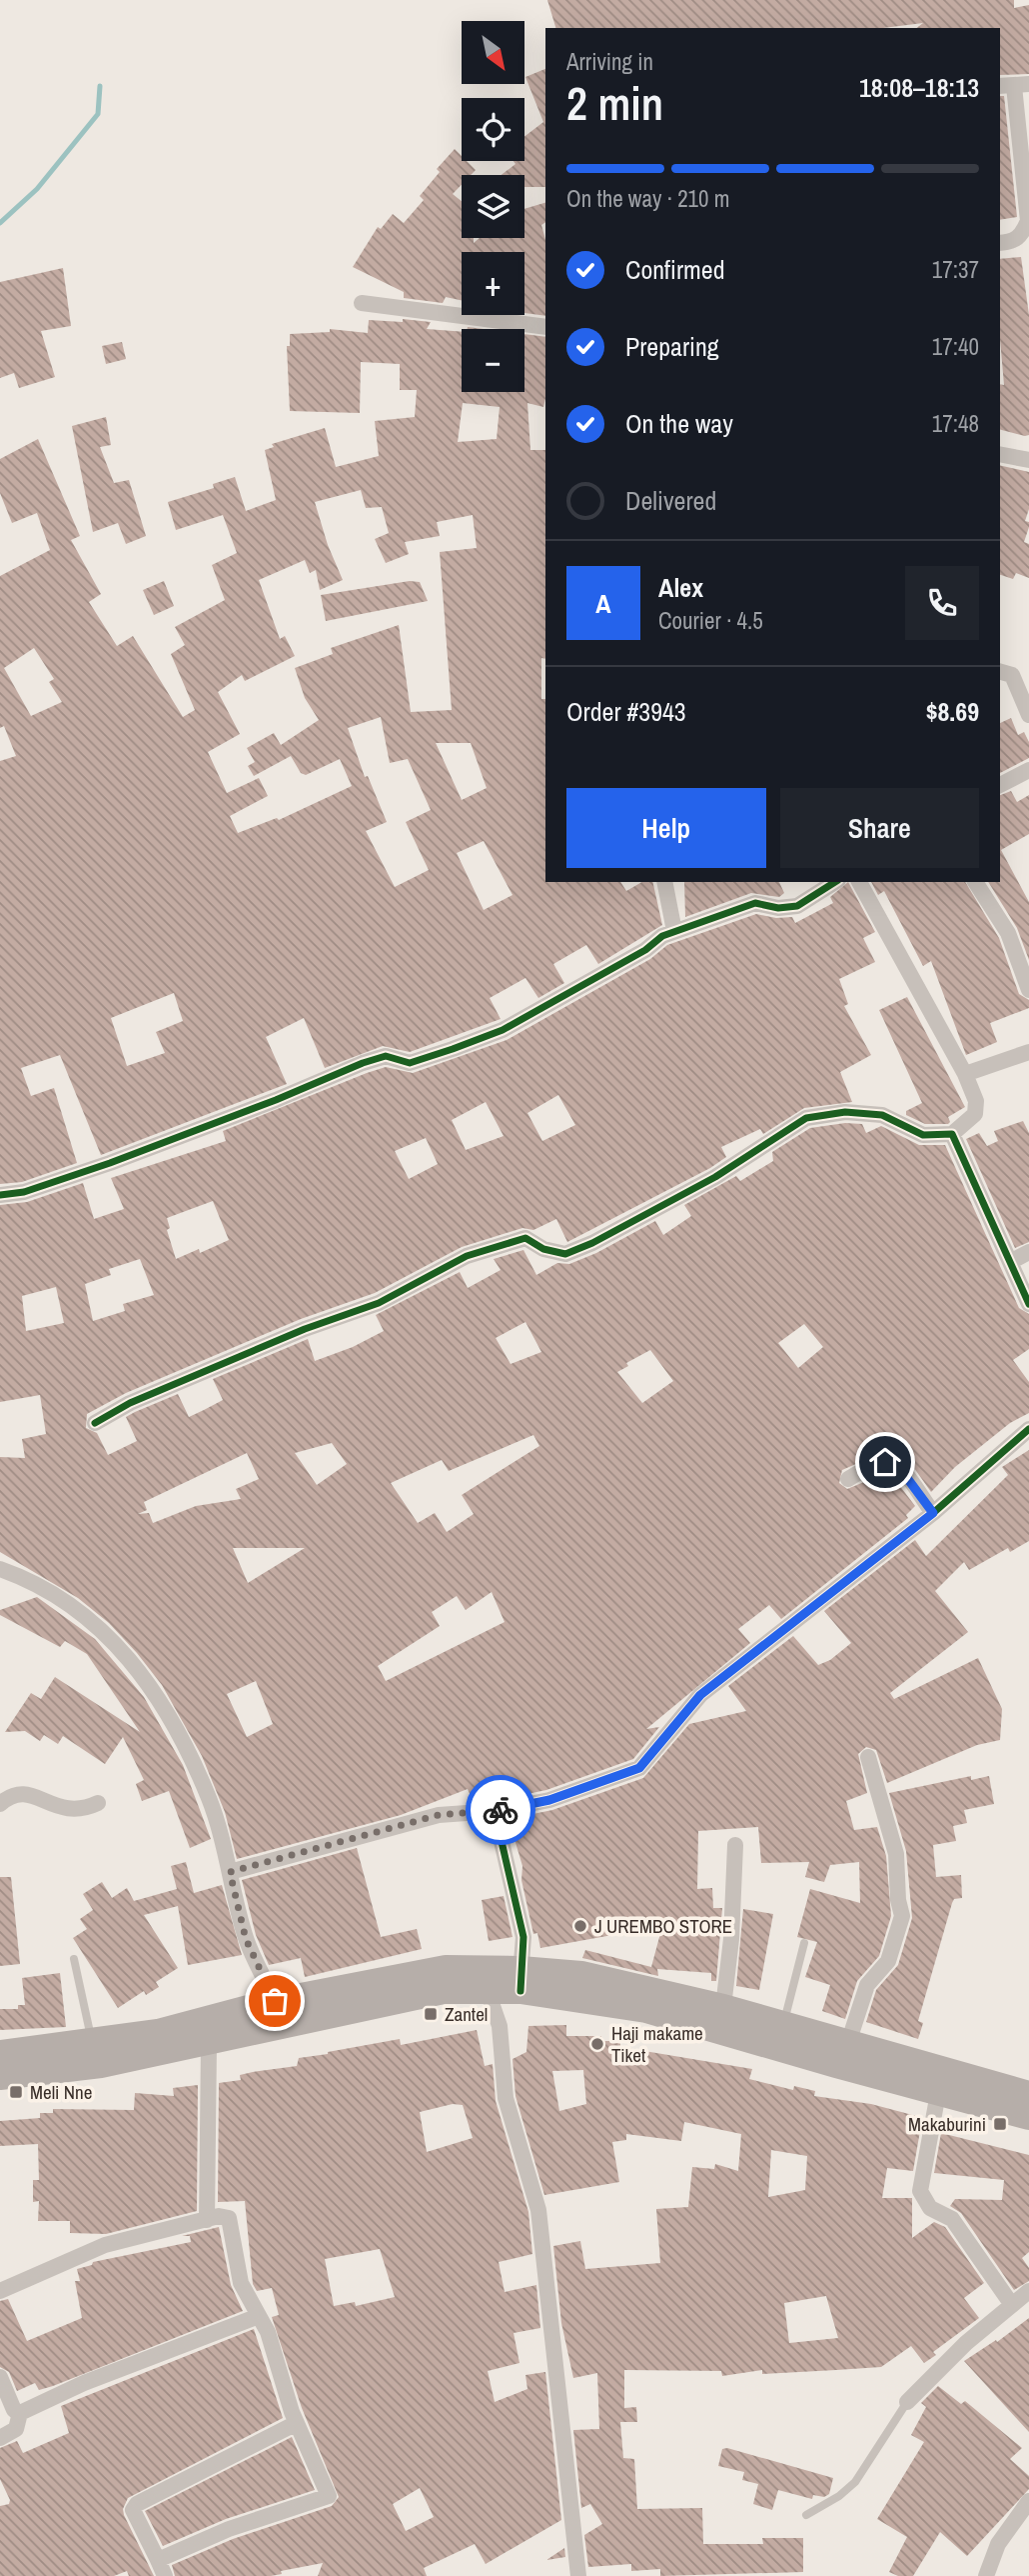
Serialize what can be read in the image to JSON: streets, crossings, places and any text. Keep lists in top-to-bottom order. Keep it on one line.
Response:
{"places":{"other":["J UREMBO STORE","Haji makame Tiket"],"transit":["Zantel","Meli Nne","Makaburini"]},"north":"bottom right","page":{"map_buttons":["+","−"],"heading":["2 min","Arriving in","18:08–18:13"],"panel":["Alex","Courier · 4.5","Order #3943","$8.69"],"bar":"On the way · 210 m","list":[["Confirmed","17:37"],["Preparing","17:40"],["On the way","17:48"],"Delivered"],"round":"A","buttons":["Help","Share"]}}
